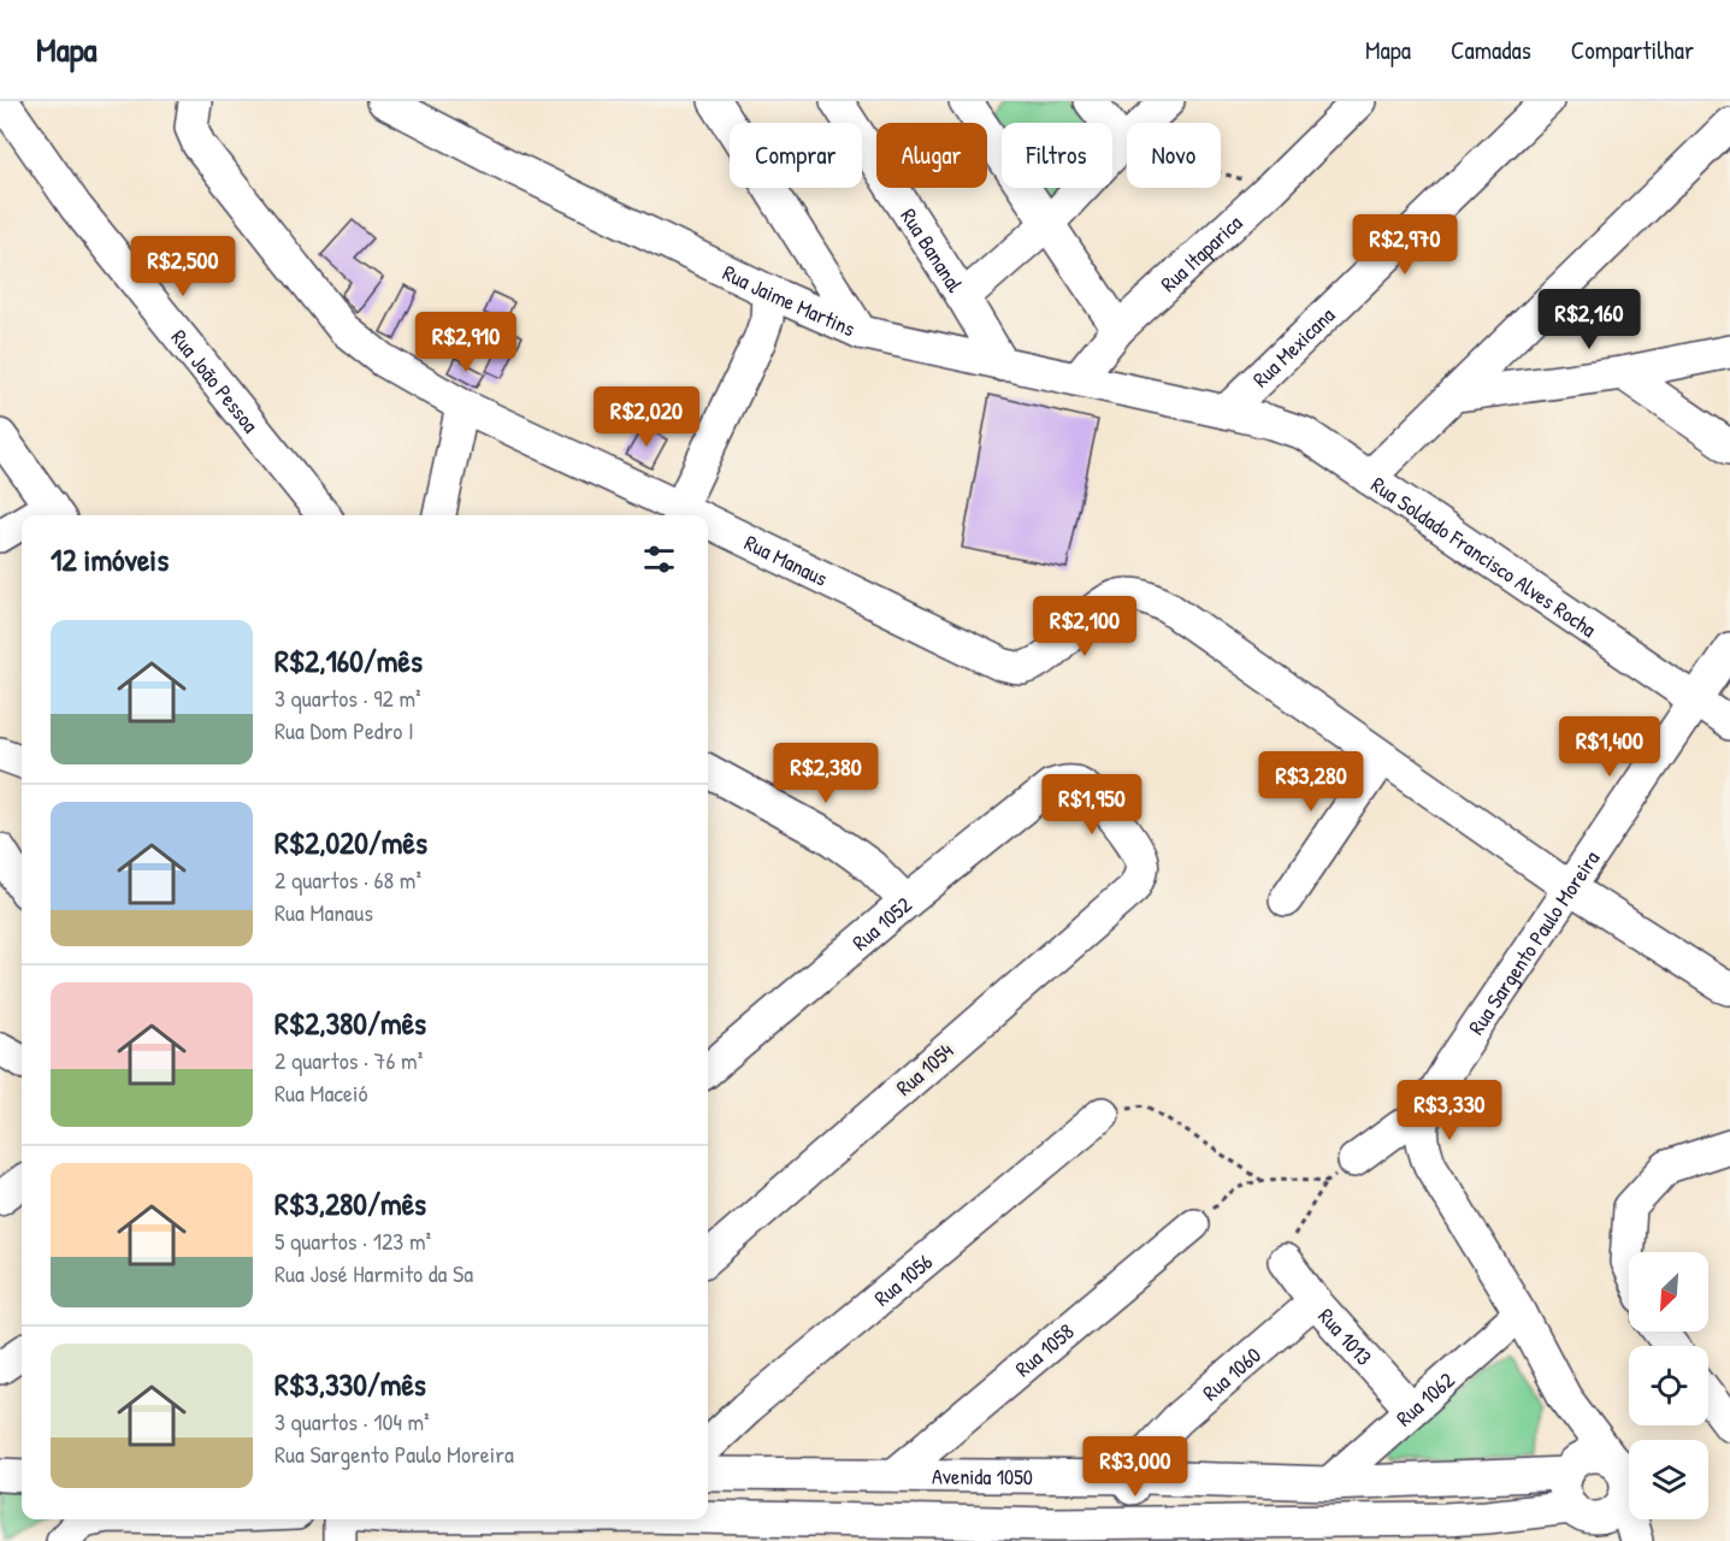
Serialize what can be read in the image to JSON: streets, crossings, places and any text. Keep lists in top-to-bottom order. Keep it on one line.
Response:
{"streets":{"street":["Rua Bananal","Rua Itaparica","Rua Jaime Martins","Rua Mexicana","Rua João Pessoa","Rua Soldado Francisco Alves Rocha","Rua Manaus","Rua 1052","Rua Sargento Paulo Moreira","Rua 1054","Rua 1056","Rua 1013","Rua 1058","Rua 1060","Rua 1062","Avenida 1050"]},"crossings":[["Rua Bananal","Rua Jaime Martins"],["Rua Itaparica","Rua Jaime Martins"],["Rua Jaime Martins","Rua Mexicana"],["Rua Jaime Martins","Rua Soldado Francisco Alves Rocha"],["Rua Mexicana","Rua Soldado Francisco Alves Rocha"],["Rua Soldado Francisco Alves Rocha","Rua Sargento Paulo Moreira"],["Rua 1052","Rua 1054"],["Rua 1013","Rua 1060"],["Rua 1013","Rua 1062"],["Rua 1058","Avenida 1050"],["Rua 1060","Avenida 1050"],["Rua 1062","Avenida 1050"]],"north":"bottom left","page":{"header":"Mapa","nav":["Mapa","Camadas","Compartilhar"],"chip":["Comprar","Alugar","Filtros","Novo"],"price":["R$2,970","R$2,500","R$2,160","R$2,910","R$2,020","R$2,100","R$1,400","R$2,380","R$3,280","R$1,950","R$3,330","R$3,000"],"heading":"12 imóveis","list":[{"name":"R$2,160/mês","note":"3 quartos · 92 m² · Rua Dom Pedro I"},{"name":"R$2,020/mês","note":"2 quartos · 68 m² · Rua Manaus"},{"name":"R$2,380/mês","note":"2 quartos · 76 m² · Rua Maceió"},{"name":"R$3,280/mês","note":"5 quartos · 123 m² · Rua José Harmito da Sa"},{"name":"R$3,330/mês","note":"3 quartos · 104 m² · Rua Sargento Paulo Moreira"}]}}
